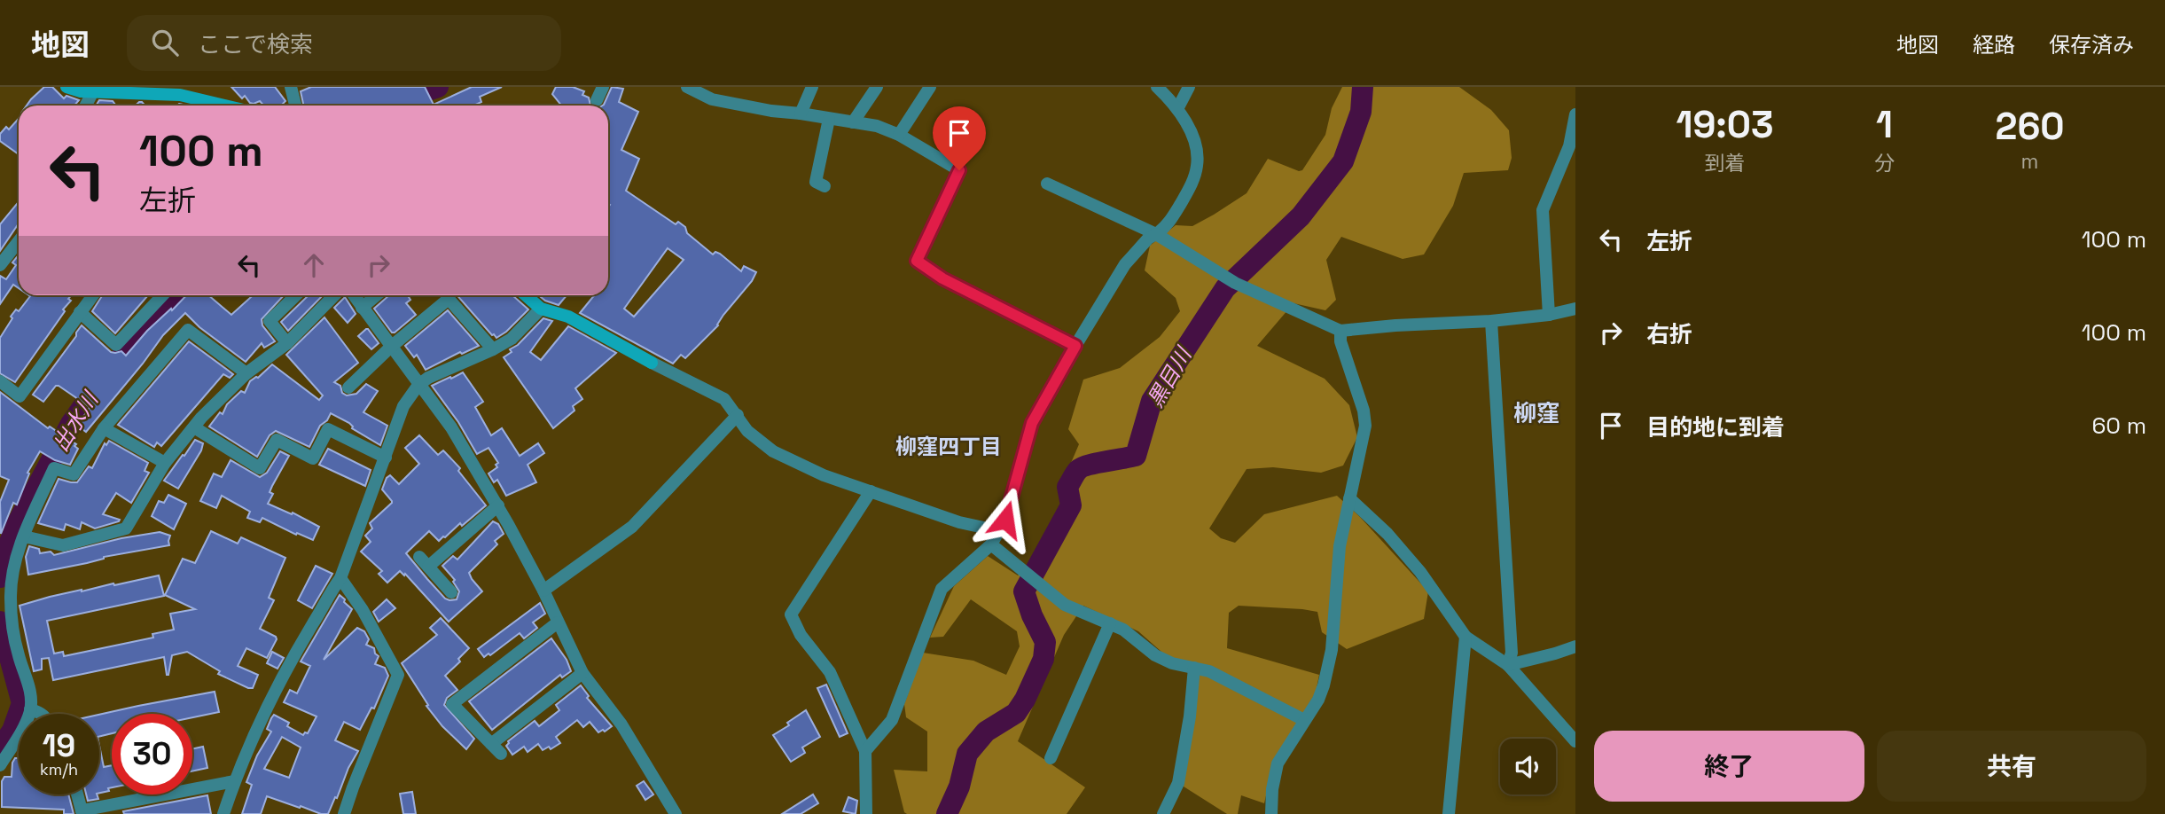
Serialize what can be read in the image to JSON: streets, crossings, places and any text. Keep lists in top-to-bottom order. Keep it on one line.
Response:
{"districts":["柳窪","柳窪四丁目"],"water":["黒目川","出水川"],"page":{"header":"地図","search":"ここで検索","nav":["地図","経路","保存済み"],"eta":["19:03","到着","1","分","260","m"],"turn":["100 m","左折"],"list":[{"name":"左折","value":"100 m"},{"name":"右折","value":"100 m"},{"name":"目的地に到着","value":"60 m"}],"speed":"19 km/h","limit":"30","buttons":["終了","共有"]}}
